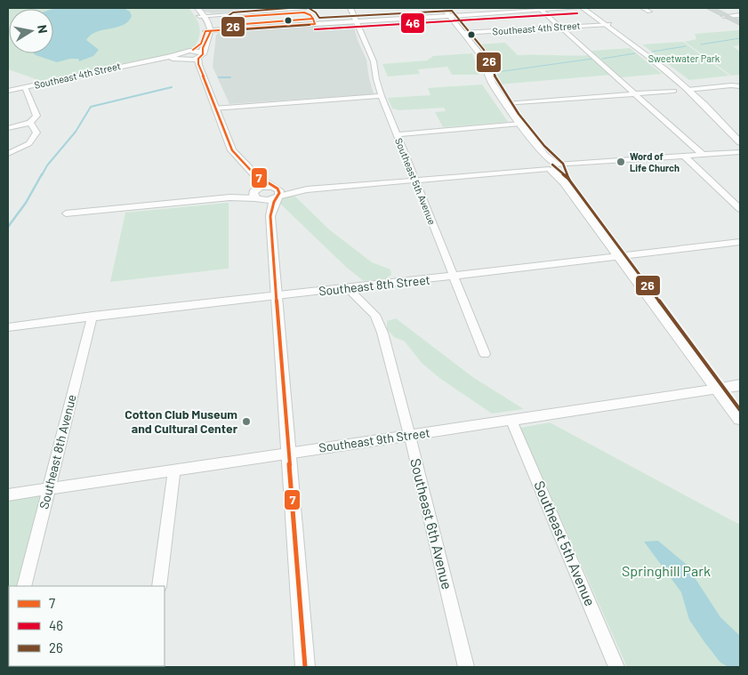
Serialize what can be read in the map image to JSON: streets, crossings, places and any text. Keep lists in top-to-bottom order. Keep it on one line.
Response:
{"streets":{"street":["Southeast 4th Street","Southeast 5th Avenue","Southeast 8th Street","Southeast 9th Street","Southeast 8th Avenue","Southeast 6th Avenue"]},"crossings":[["Southeast 5th Avenue","Southeast 8th Street"],["Southeast 5th Avenue","Southeast 9th Street"],["Southeast 8th Street","Southeast 8th Avenue"],["Southeast 8th Street","Southeast 6th Avenue"],["Southeast 9th Street","Southeast 8th Avenue"],["Southeast 9th Street","Southeast 6th Avenue"]],"parks":["Sweetwater Park","Springhill Park"],"places":["Word of Life Church","Cotton Club Museum and Cultural Center"],"lines":["transit line 26","transit line 7","transit line 46"],"legend":["7","46","26"],"north":"right"}
